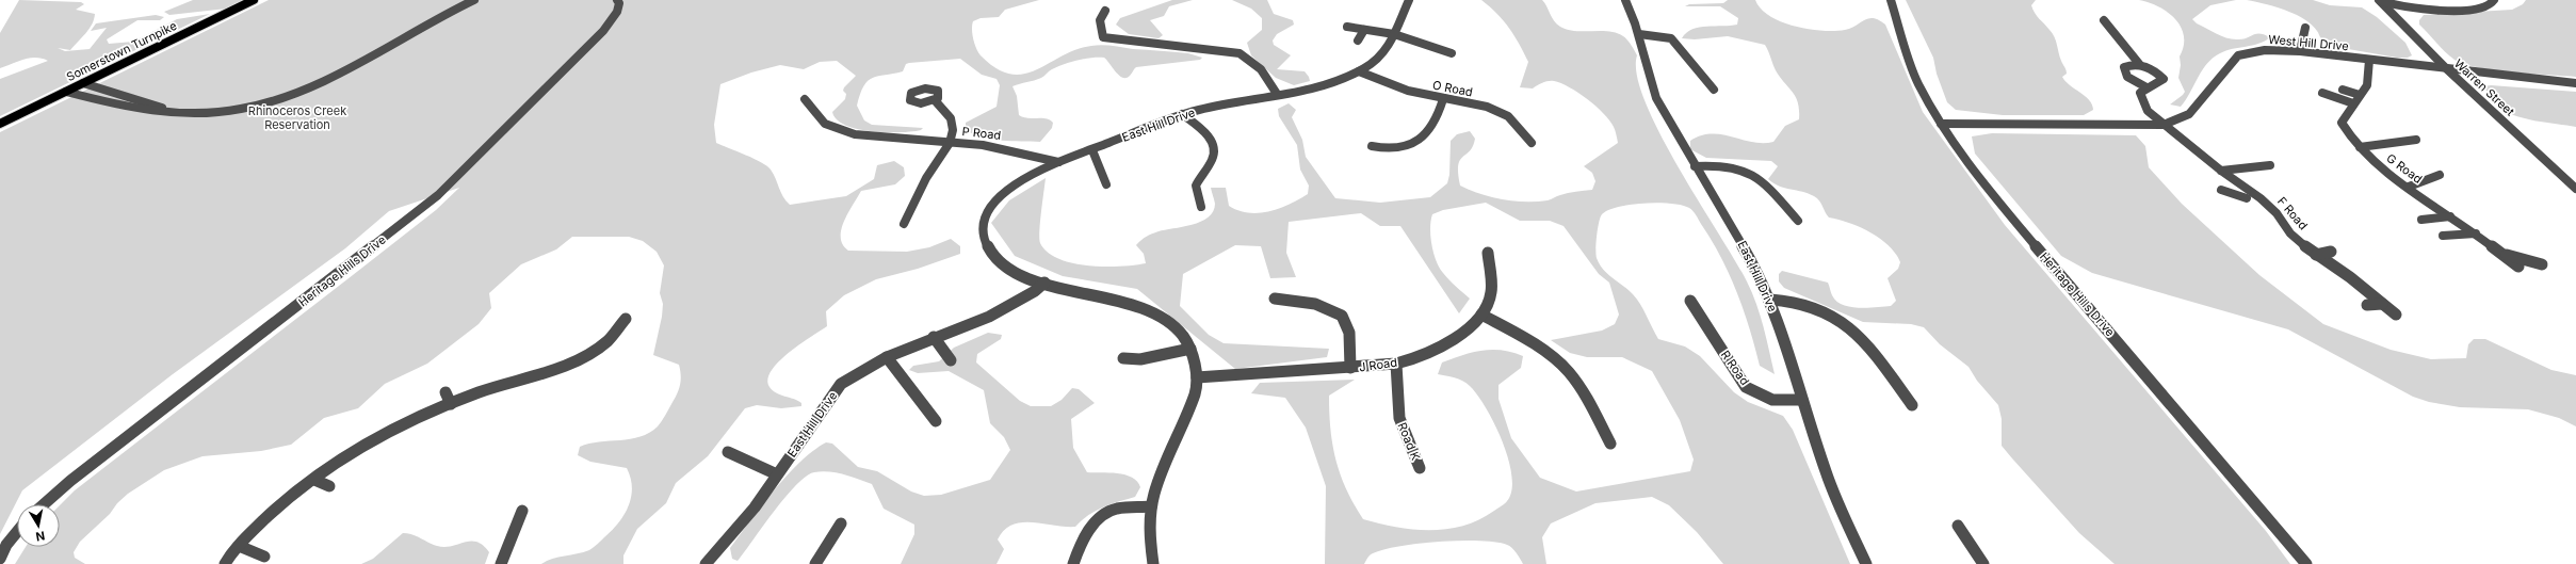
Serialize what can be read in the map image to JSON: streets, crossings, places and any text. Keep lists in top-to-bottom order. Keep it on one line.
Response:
{"streets":{"main road":["Somerstown Turnpike"],"street":["West Hill Drive","Warren Street","O Road","East Hill Drive","P Road","G Road","F Road","Heritage Hills Drive","J Road","R Road","Road K"]},"crossings":[["West Hill Drive","Warren Street"],["West Hill Drive","G Road"],["West Hill Drive","F Road"],["West Hill Drive","Heritage Hills Drive"],["O Road","East Hill Drive"],["East Hill Drive","P Road"],["East Hill Drive","J Road"],["East Hill Drive","R Road"],["J Road","Road K"]],"parks":["Rhinoceros Creek Reservation"],"north":"bottom"}
